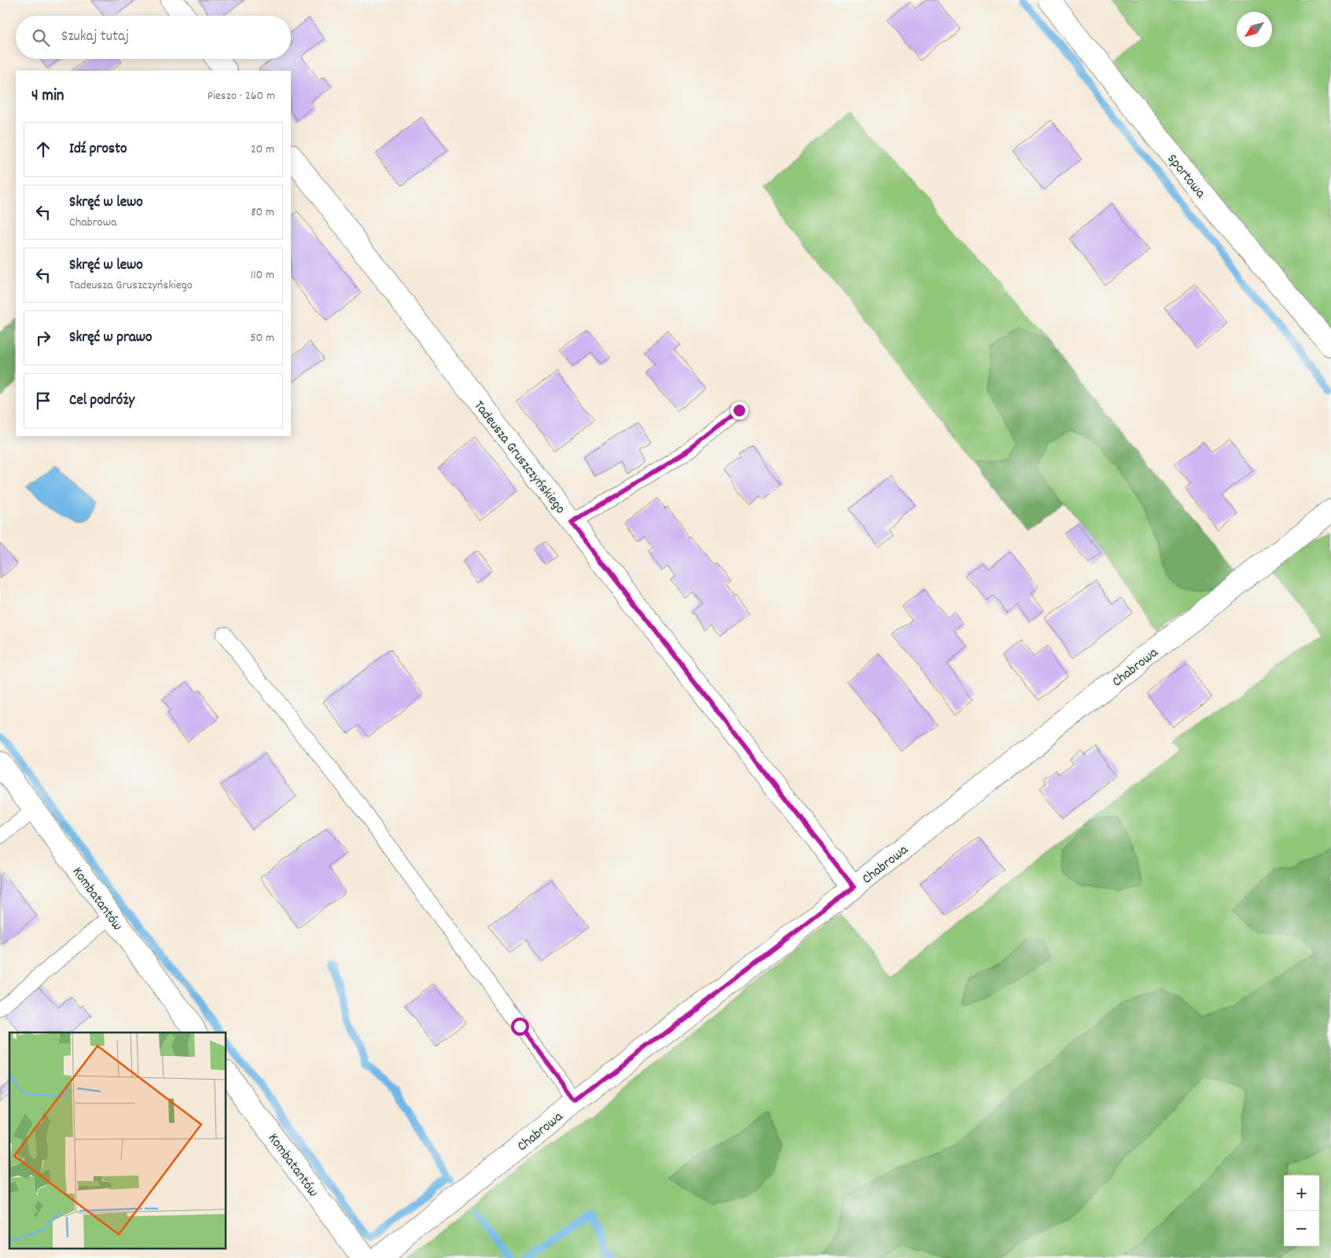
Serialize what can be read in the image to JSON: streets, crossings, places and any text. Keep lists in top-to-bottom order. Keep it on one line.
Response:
{"streets":{"street":["Sportowa","Tadeusza Gruszczyńskiego","Chabrowa","Kombatantów"]},"crossings":[["Tadeusza Gruszczyńskiego","Chabrowa"]],"north":"bottom left","page":{"search":"Szukaj tutaj","heading":["4 min","Pieszo · 260 m"],"list":[["Idź prosto","20 m"],["Skręć w lewo","Chabrowa","80 m"],["Skręć w lewo","Tadeusza Gruszczyńskiego","110 m"],["Skręć w prawo","50 m"],"Cel podróży"],"map_buttons":["+","−"]}}
